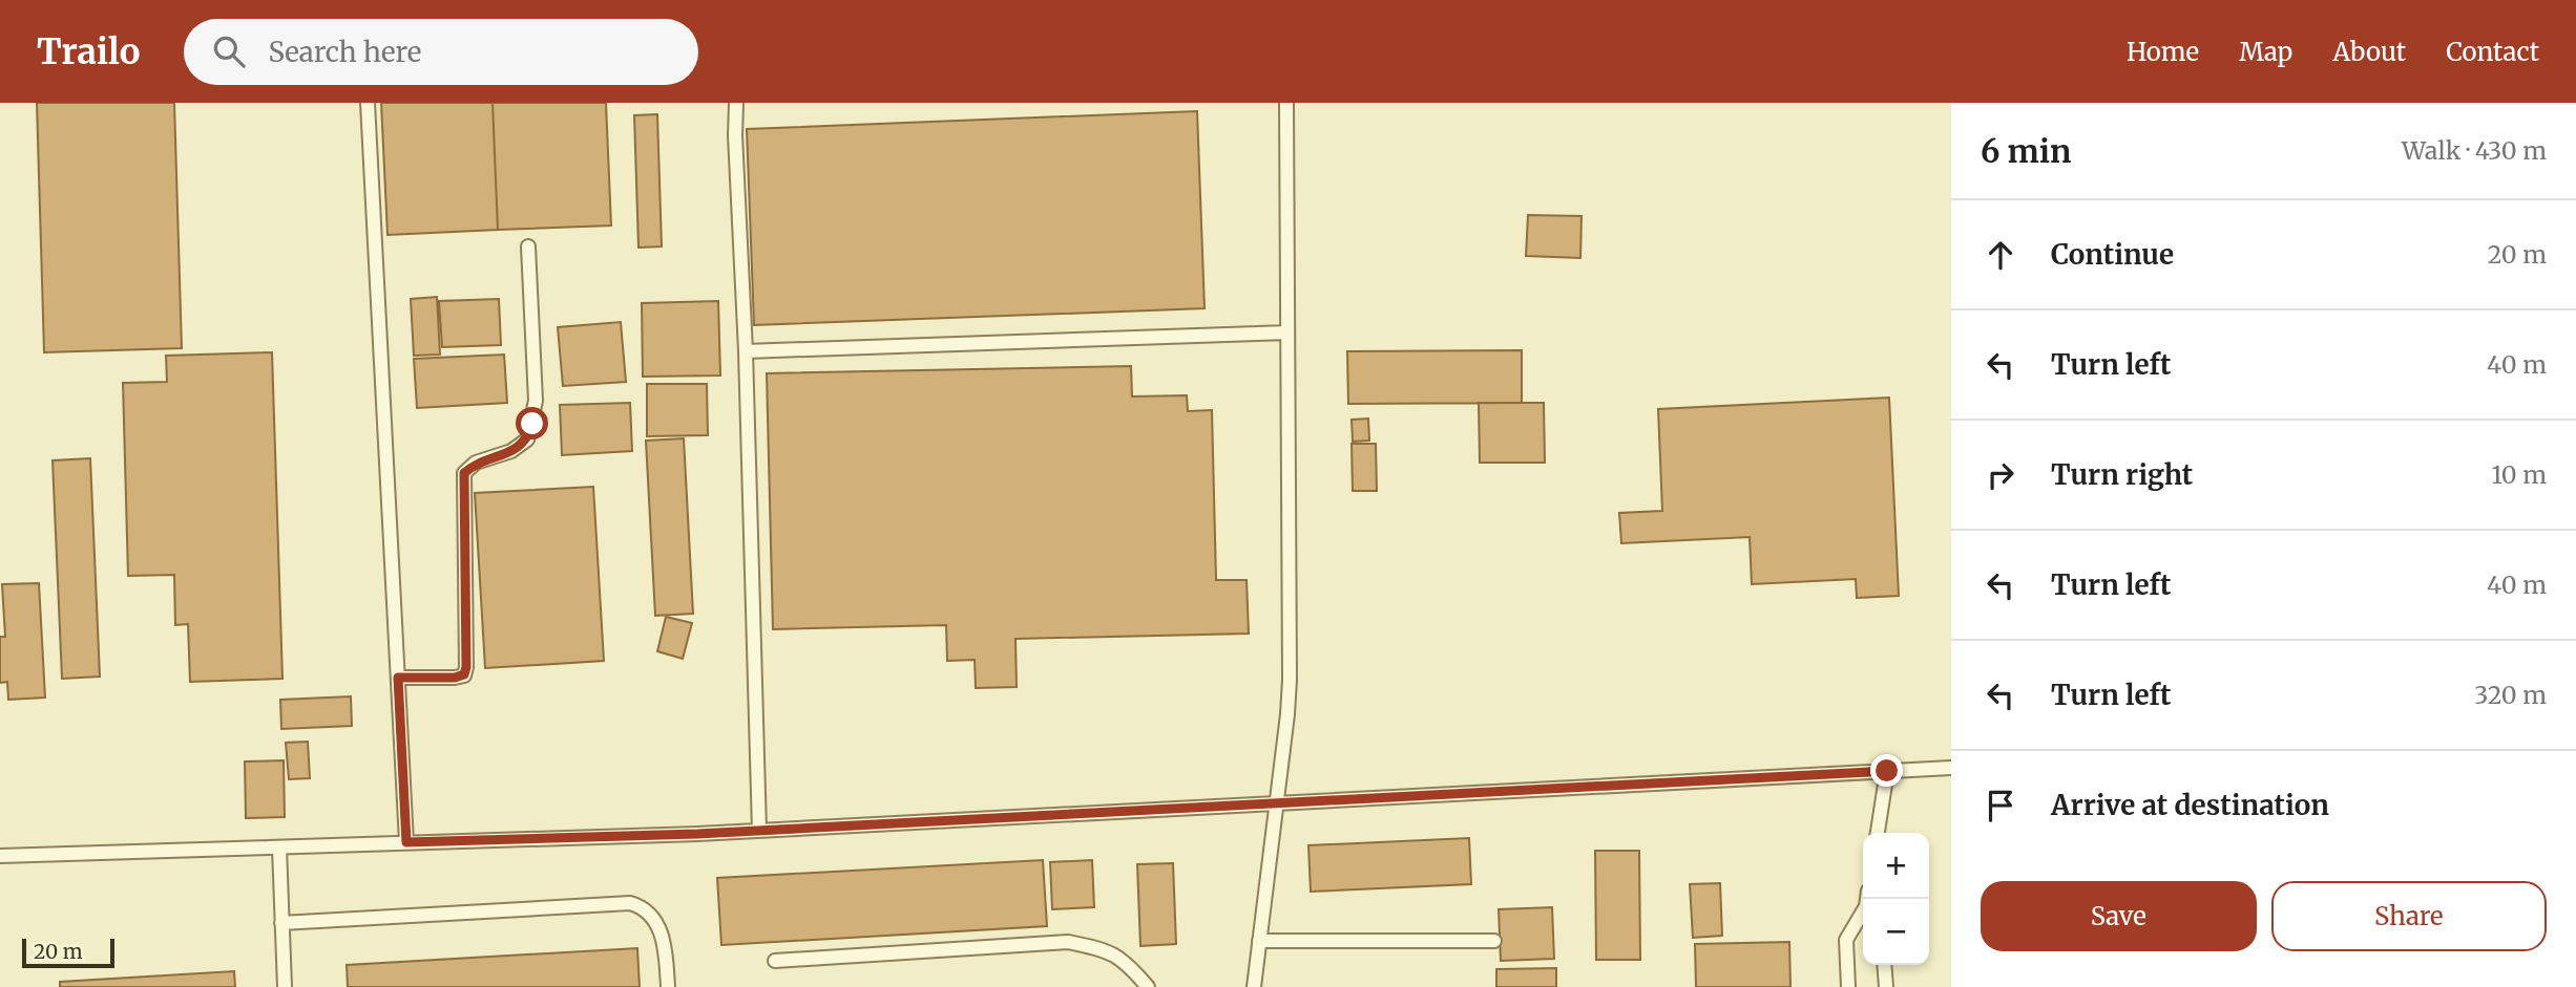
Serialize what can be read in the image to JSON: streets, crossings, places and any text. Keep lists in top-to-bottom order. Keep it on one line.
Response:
{"scale_bar":"20 m","page":{"header":"Trailo","search":"Search here","nav":["Home","Map","About","Contact"],"heading":["6 min","Walk · 430 m"],"list":[["Continue","20 m"],["Turn left","40 m"],["Turn right","10 m"],["Turn left","40 m"],["Turn left","320 m"],"Arrive at destination"],"map_buttons":["+","−"],"buttons":["Save","Share"],"scale":"20 m"}}
